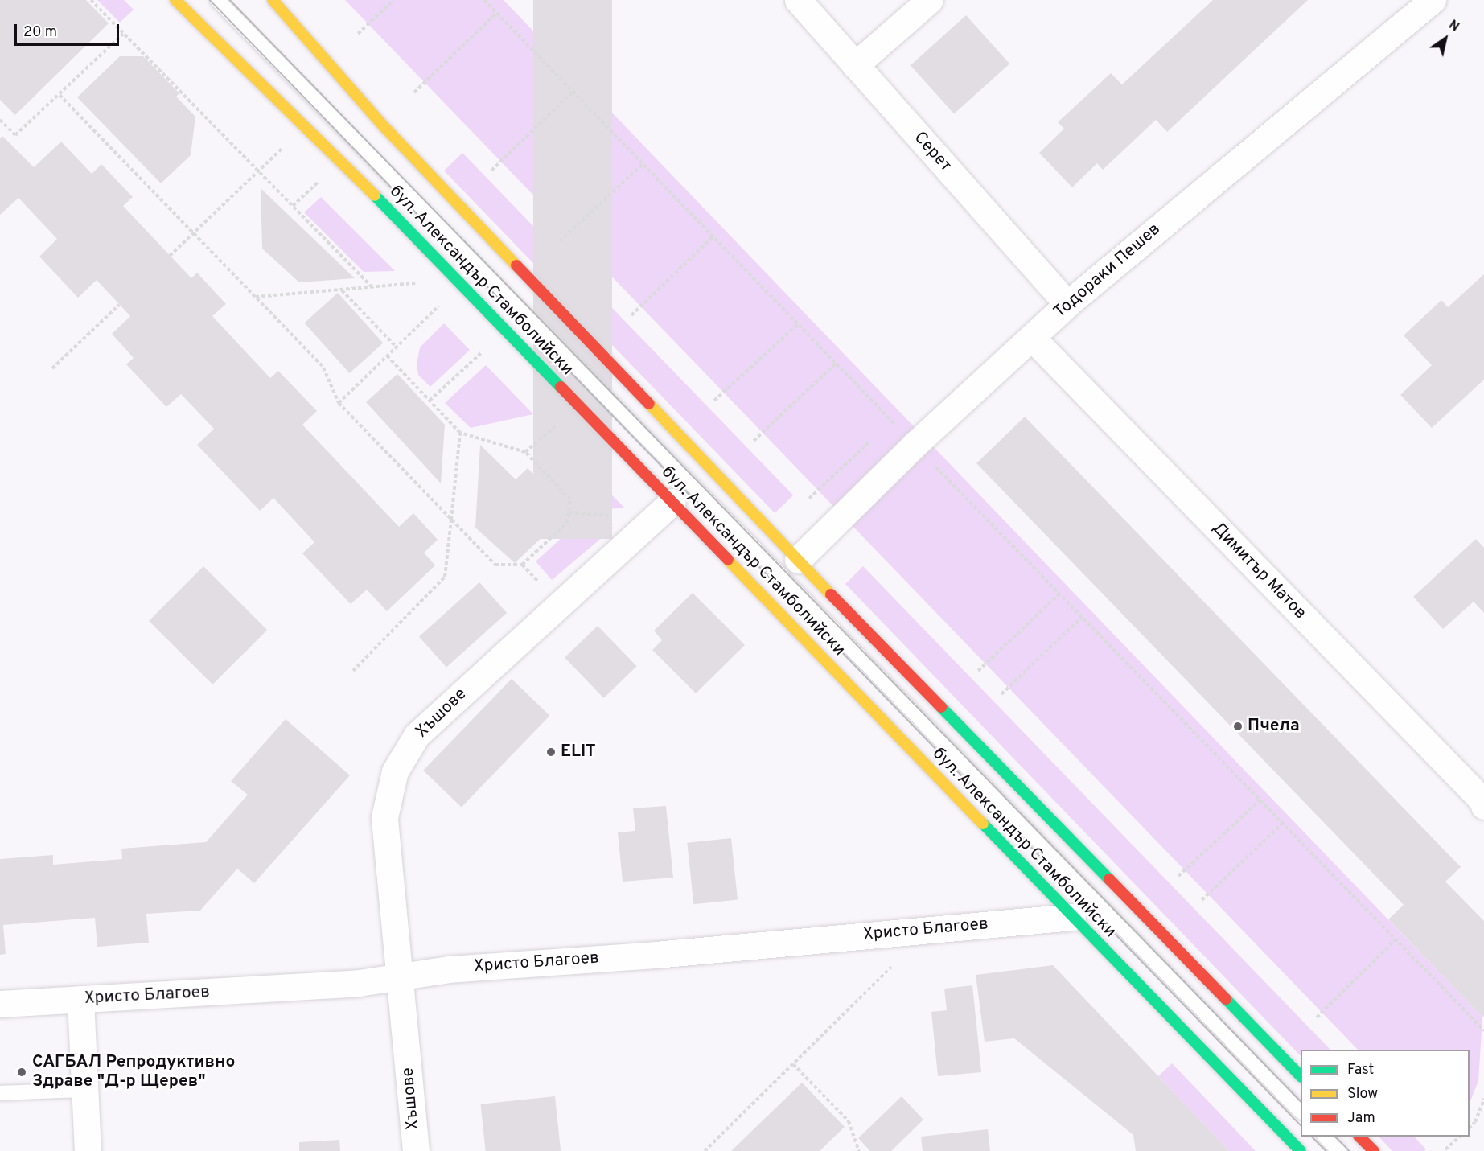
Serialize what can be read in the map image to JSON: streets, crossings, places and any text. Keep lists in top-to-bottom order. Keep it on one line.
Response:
{"streets":{"street":["Серет","Тодораки Пешев","бул. Александър Стамболийски","Димитър Матов","Хъшове","Христо Благоев"]},"crossings":[["Серет","Тодораки Пешев"],["Тодораки Пешев","бул. Александър Стамболийски"],["Тодораки Пешев","Димитър Матов"],["бул. Александър Стамболийски","Хъшове"],["бул. Александър Стамболийски","Христо Благоев"],["Хъшове","Христо Благоев"]],"places":["Пчела","ELIT","САГБАЛ Репродуктивно Здраве \"Д-р Щерев\""],"legend":["Fast","Slow","Jam"],"scale_bar":"20 m","north":"top right"}
